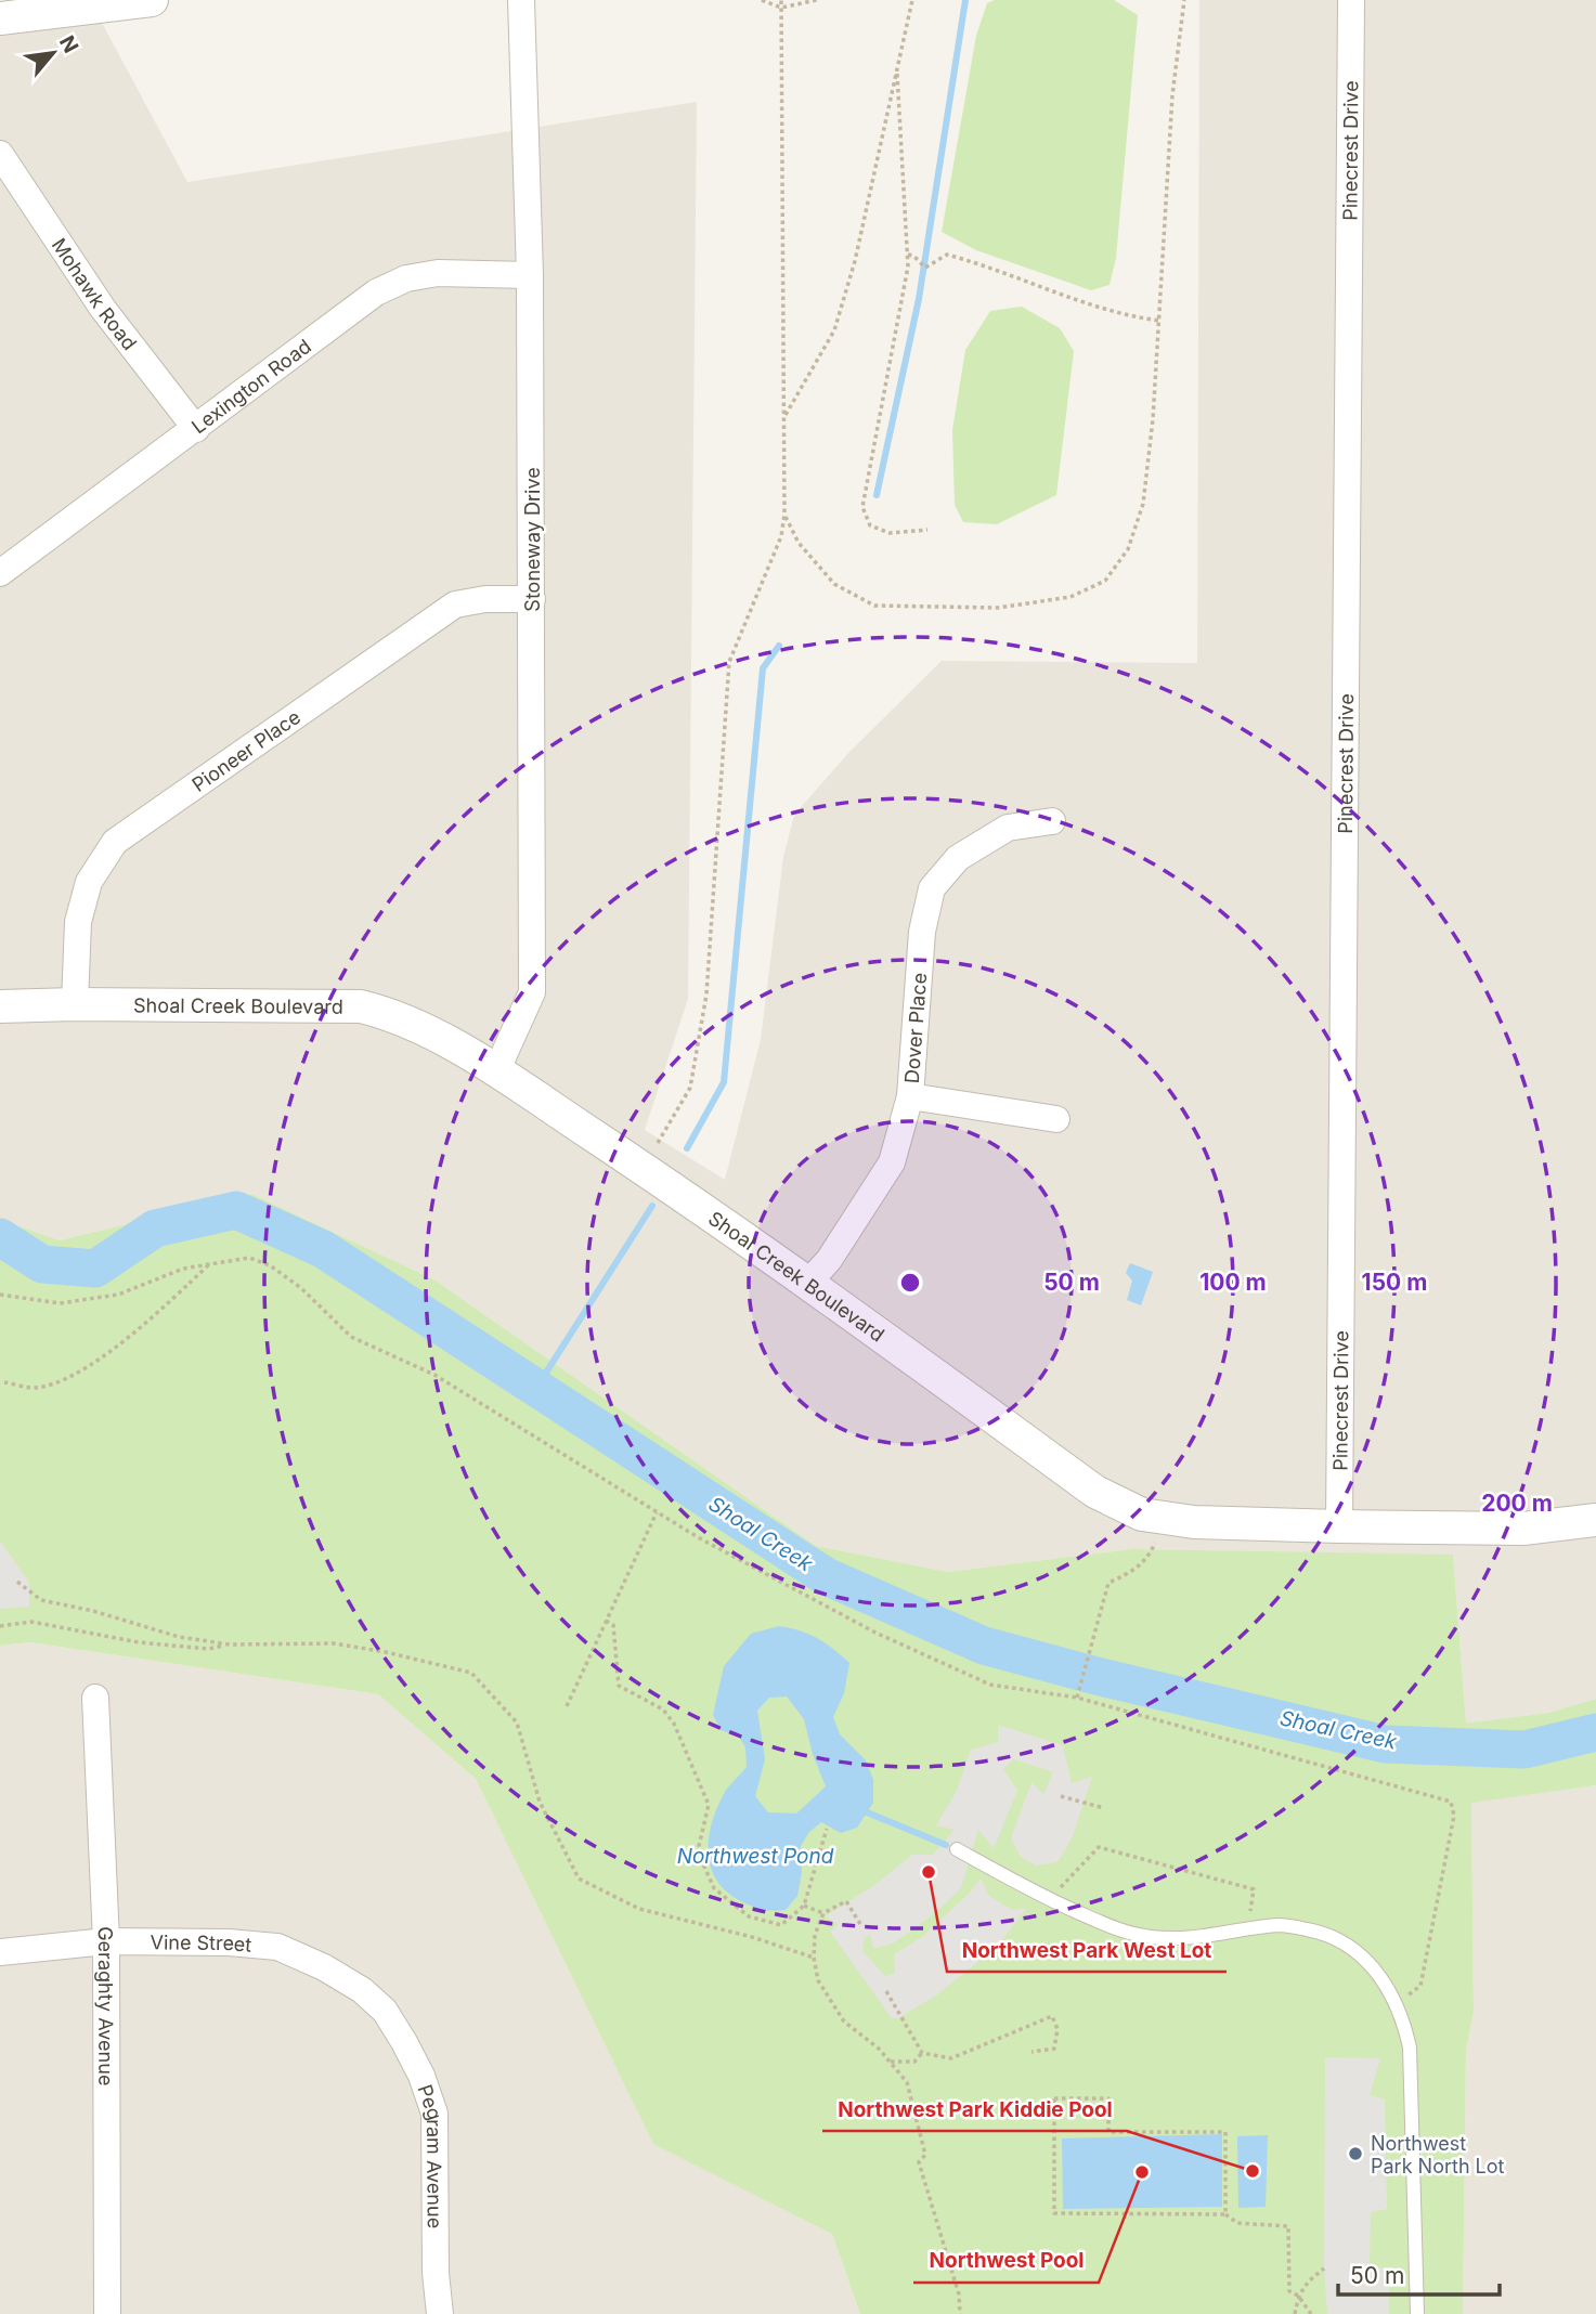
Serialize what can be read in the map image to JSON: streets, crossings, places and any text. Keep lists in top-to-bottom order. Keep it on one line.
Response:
{"streets":{"street":["Pinecrest Drive","Mohawk Road","Lexington Road","Stoneway Drive","Pioneer Place","Shoal Creek Boulevard","Dover Place","Vine Street","Geraghty Avenue","Pegram Avenue"]},"crossings":[["Pinecrest Drive","Shoal Creek Boulevard"],["Mohawk Road","Lexington Road"],["Lexington Road","Stoneway Drive"],["Stoneway Drive","Pioneer Place"],["Stoneway Drive","Shoal Creek Boulevard"],["Pioneer Place","Shoal Creek Boulevard"],["Shoal Creek Boulevard","Dover Place"],["Vine Street","Geraghty Avenue"],["Vine Street","Pegram Avenue"]],"water":["Shoal Creek","Northwest Pond"],"places":["Northwest Park West Lot","Northwest Park North Lot","Northwest Park Kiddie Pool","Northwest Pool"],"scale_bar":"50 m","north":"top right","rings":["50 m","100 m","150 m","200 m"]}
